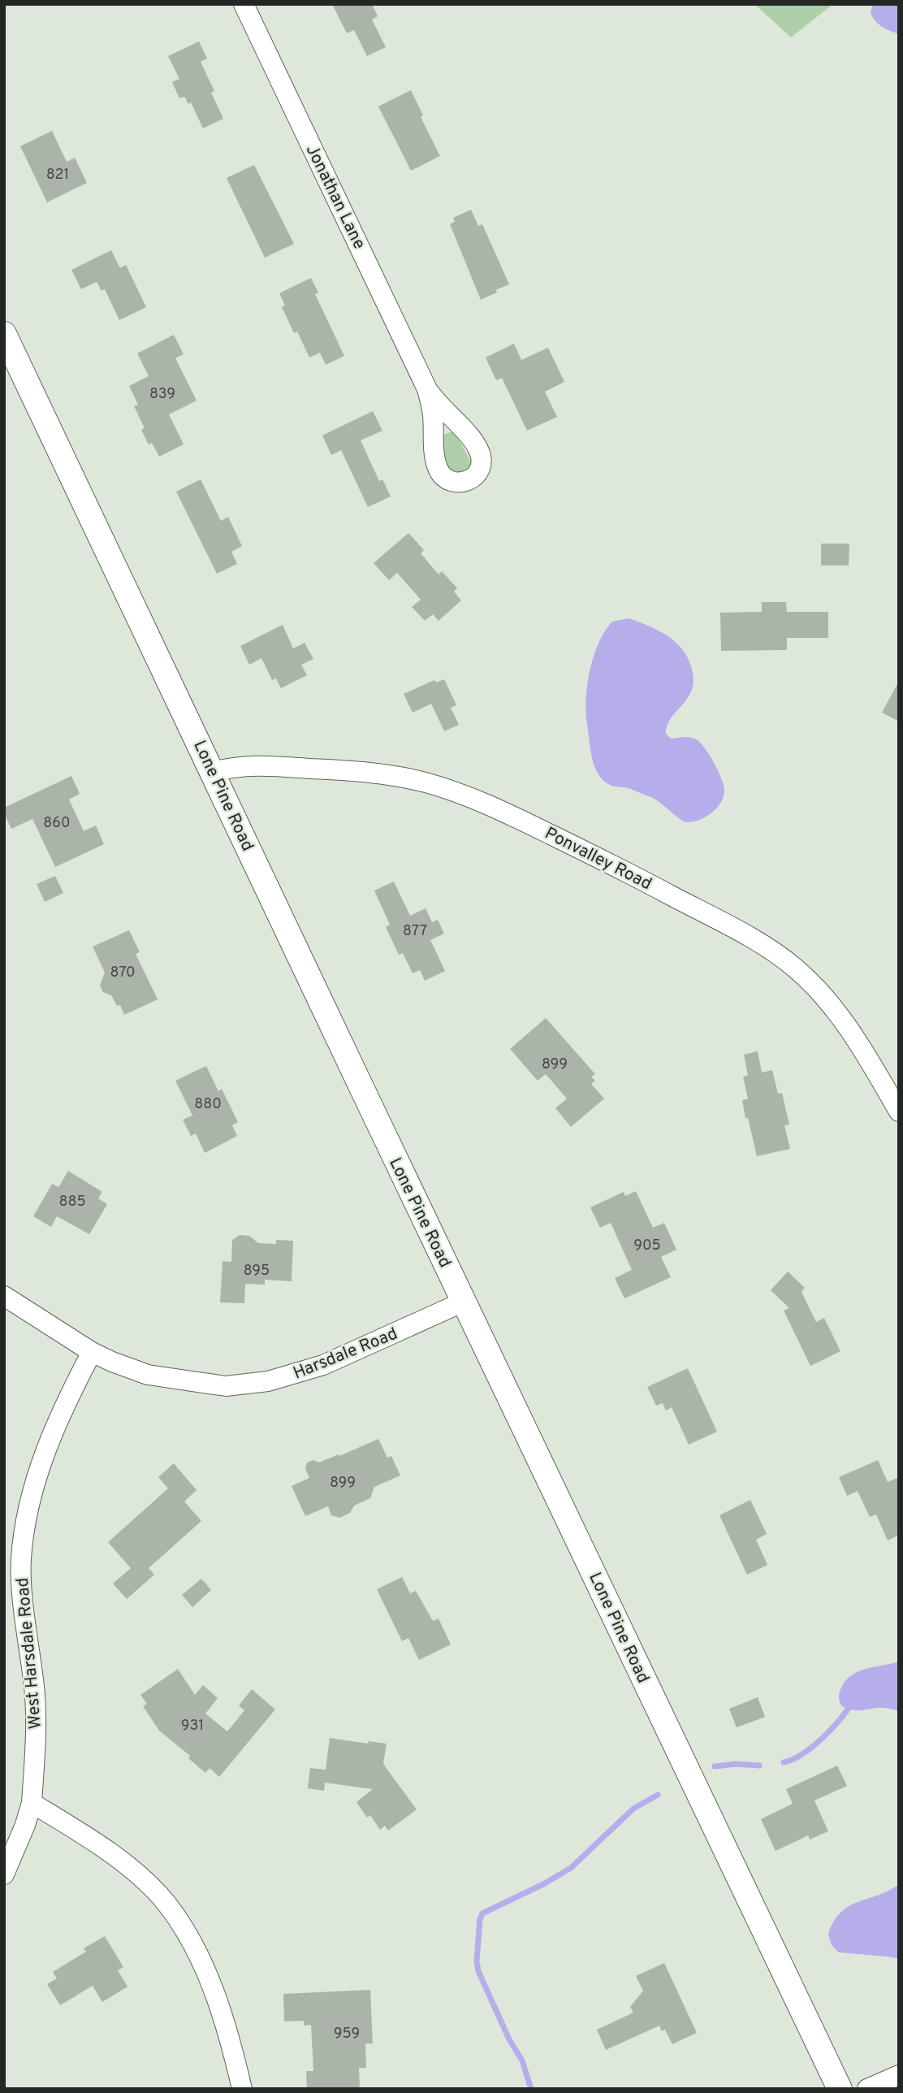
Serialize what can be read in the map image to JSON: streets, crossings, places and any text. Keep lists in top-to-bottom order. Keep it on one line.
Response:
{"streets":{"street":["Jonathan Lane","Lone Pine Road","Ponvalley Road","Harsdale Road","West Harsdale Road"]},"crossings":[["Lone Pine Road","Ponvalley Road"],["Lone Pine Road","Harsdale Road"],["Harsdale Road","West Harsdale Road"]],"house_numbers":["821","839","860","877","870","899","880","885","905","895","899","931","959"]}
